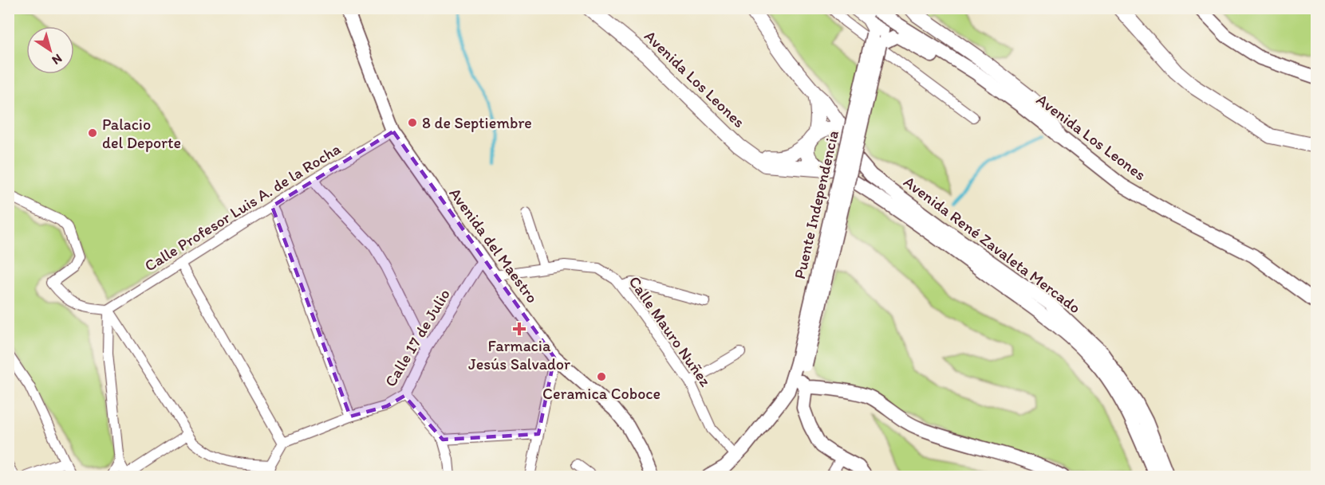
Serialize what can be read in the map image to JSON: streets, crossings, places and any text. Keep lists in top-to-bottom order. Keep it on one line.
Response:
{"streets":{"main road":["Avenida Los Leones","Puente Independencia","Avenida René Zavaleta Mercado","Avenida del Maestro"],"street":["Calle Profesor Luis A. de la Rocha","Calle Mauro Nuñez","Calle 17 de Julio"]},"crossings":[["Avenida Los Leones","Avenida René Zavaleta Mercado"],["Calle Profesor Luis A. de la Rocha","Avenida del Maestro"],["Avenida del Maestro","Calle Mauro Nuñez"],["Avenida del Maestro","Calle 17 de Julio"]],"places":{"other":["8 de Septiembre","Palacio del Deporte","Ceramica Coboce"],"health":["Farmacia Jesús Salvador"]},"north":"bottom right"}
